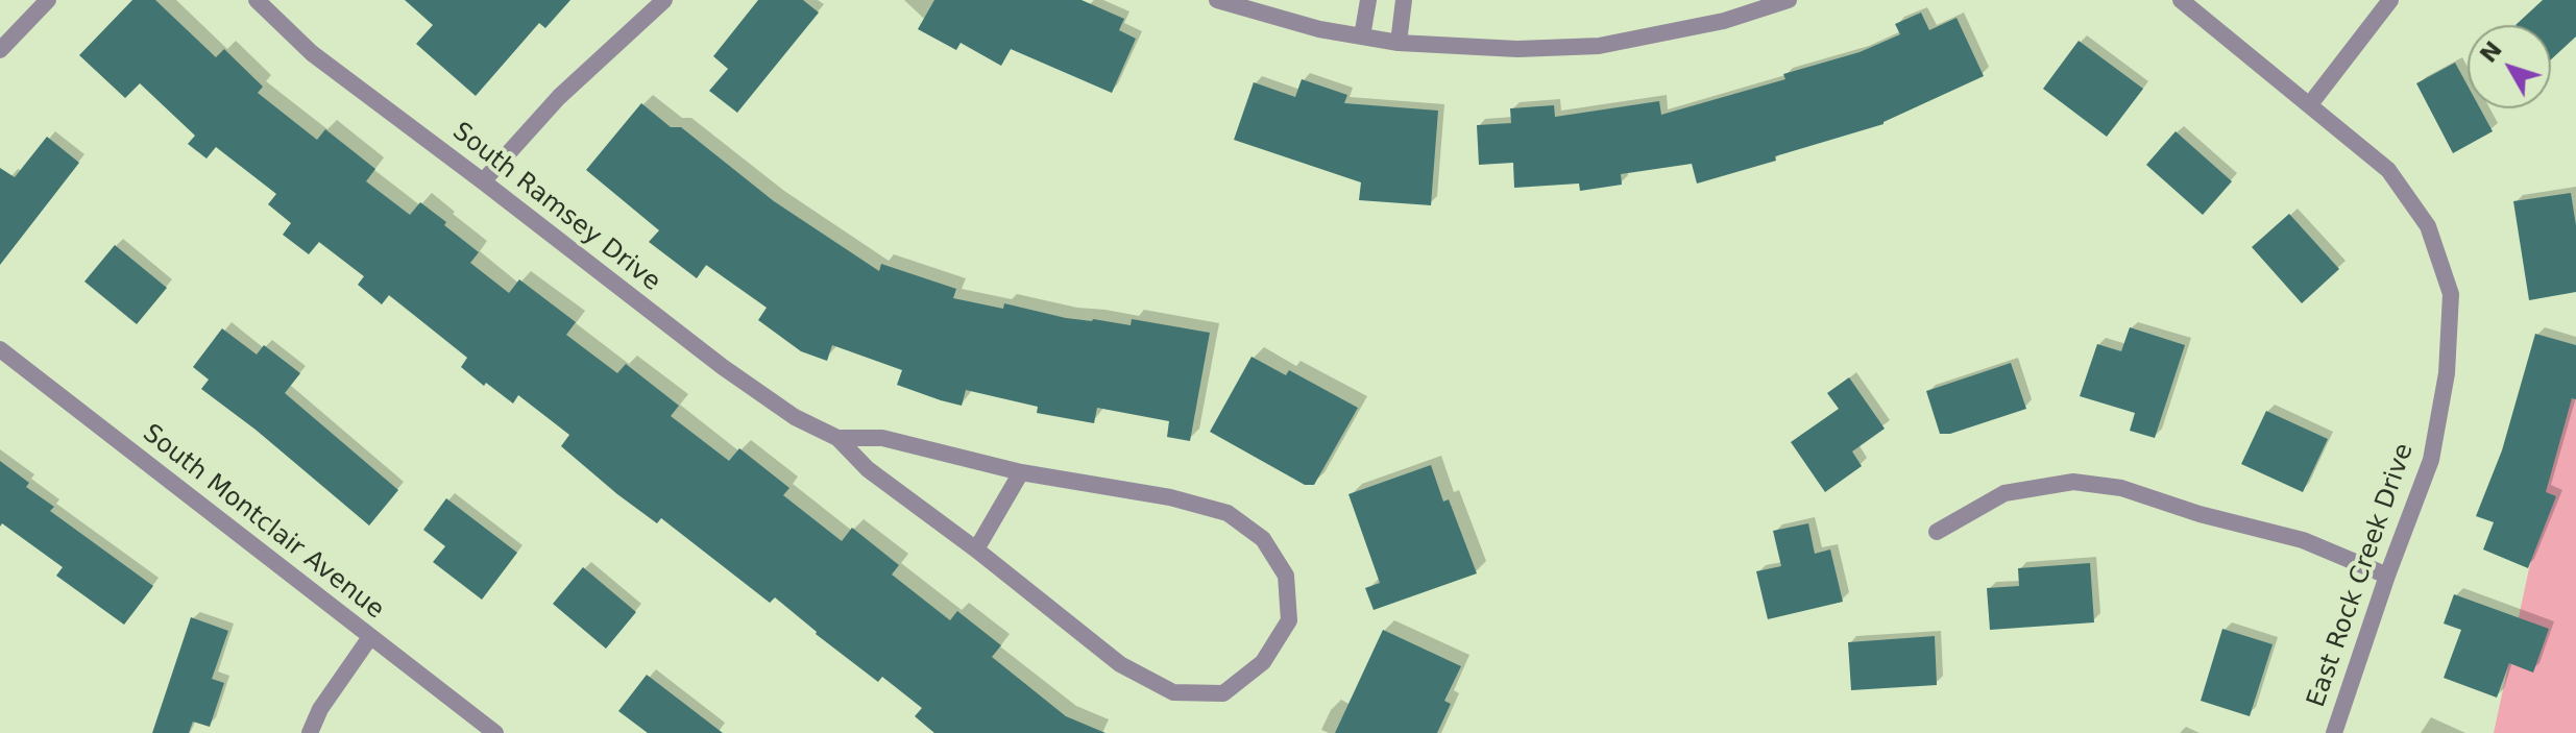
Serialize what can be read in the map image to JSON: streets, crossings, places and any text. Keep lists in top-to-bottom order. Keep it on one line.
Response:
{"streets":{"street":["South Ramsey Drive","South Montclair Avenue","East Rock Creek Drive"]},"north":"top left"}
